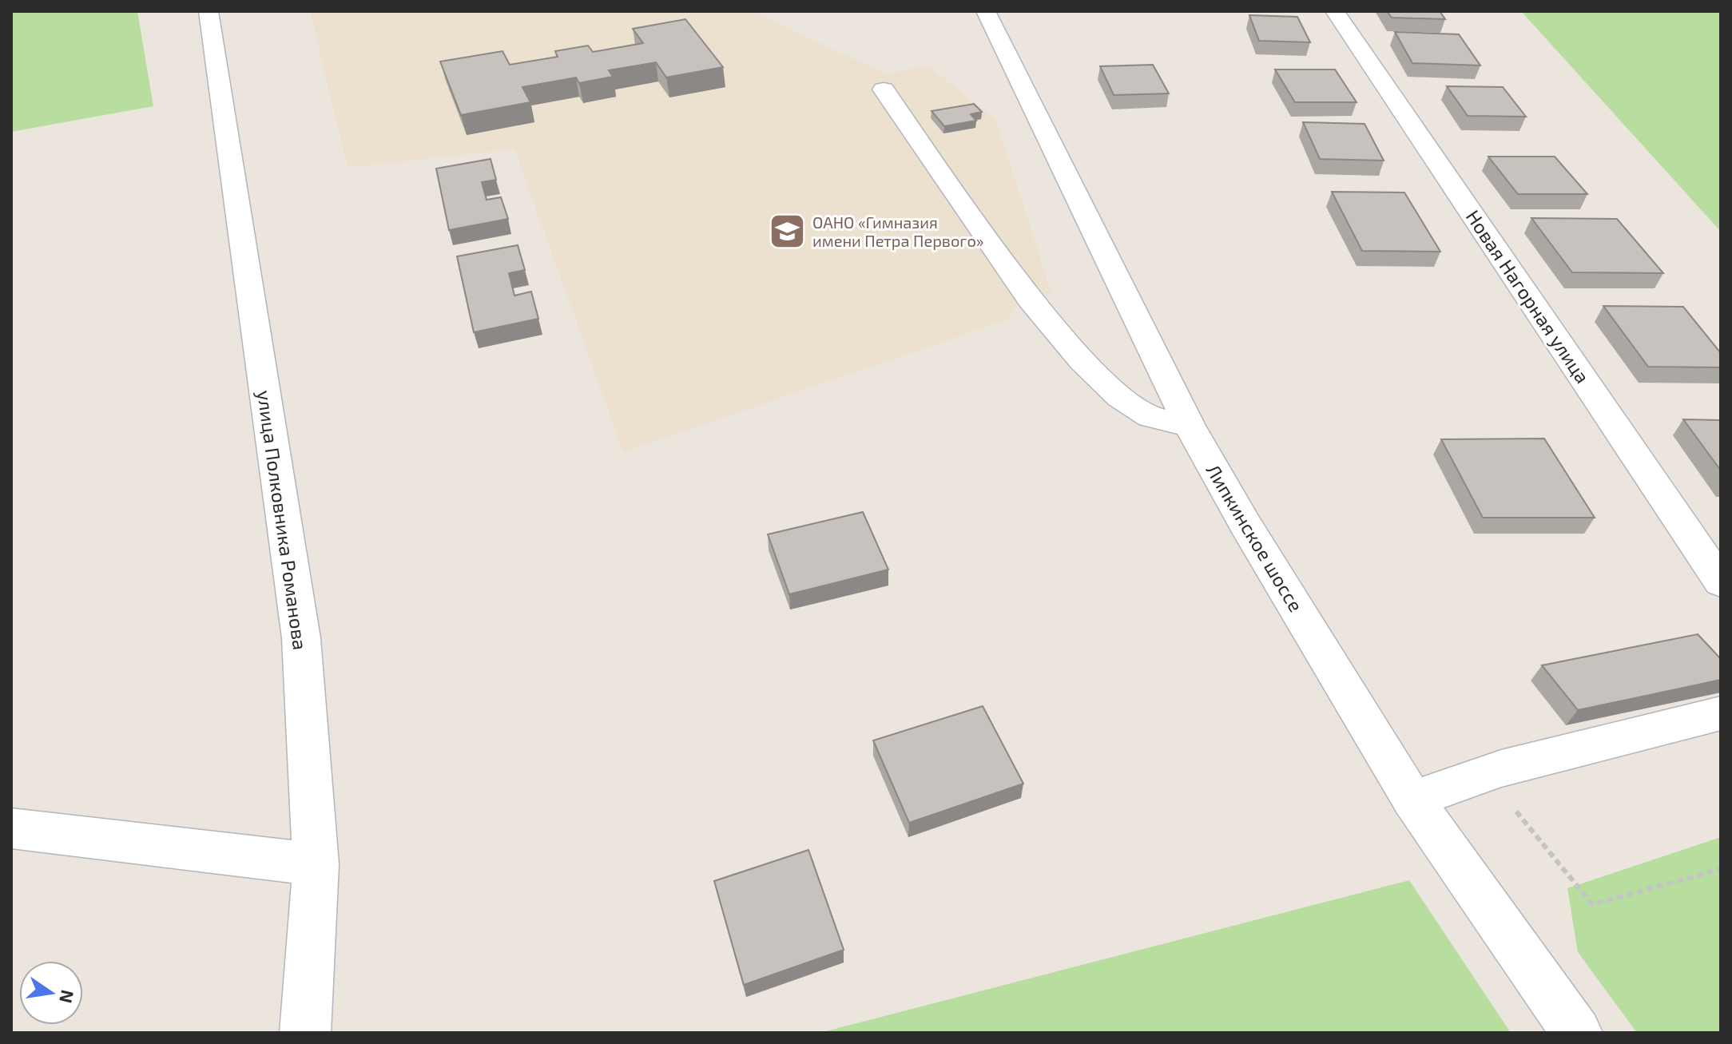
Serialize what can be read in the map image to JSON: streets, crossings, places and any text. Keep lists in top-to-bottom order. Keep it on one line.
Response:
{"streets":{"street":["Новая Нагорная улица","улица Полковника Романова","Липкинское шоссе"]},"places":{"school or university":["ОАНО «Гимназия имени Петра Первого»"]},"north":"right"}
